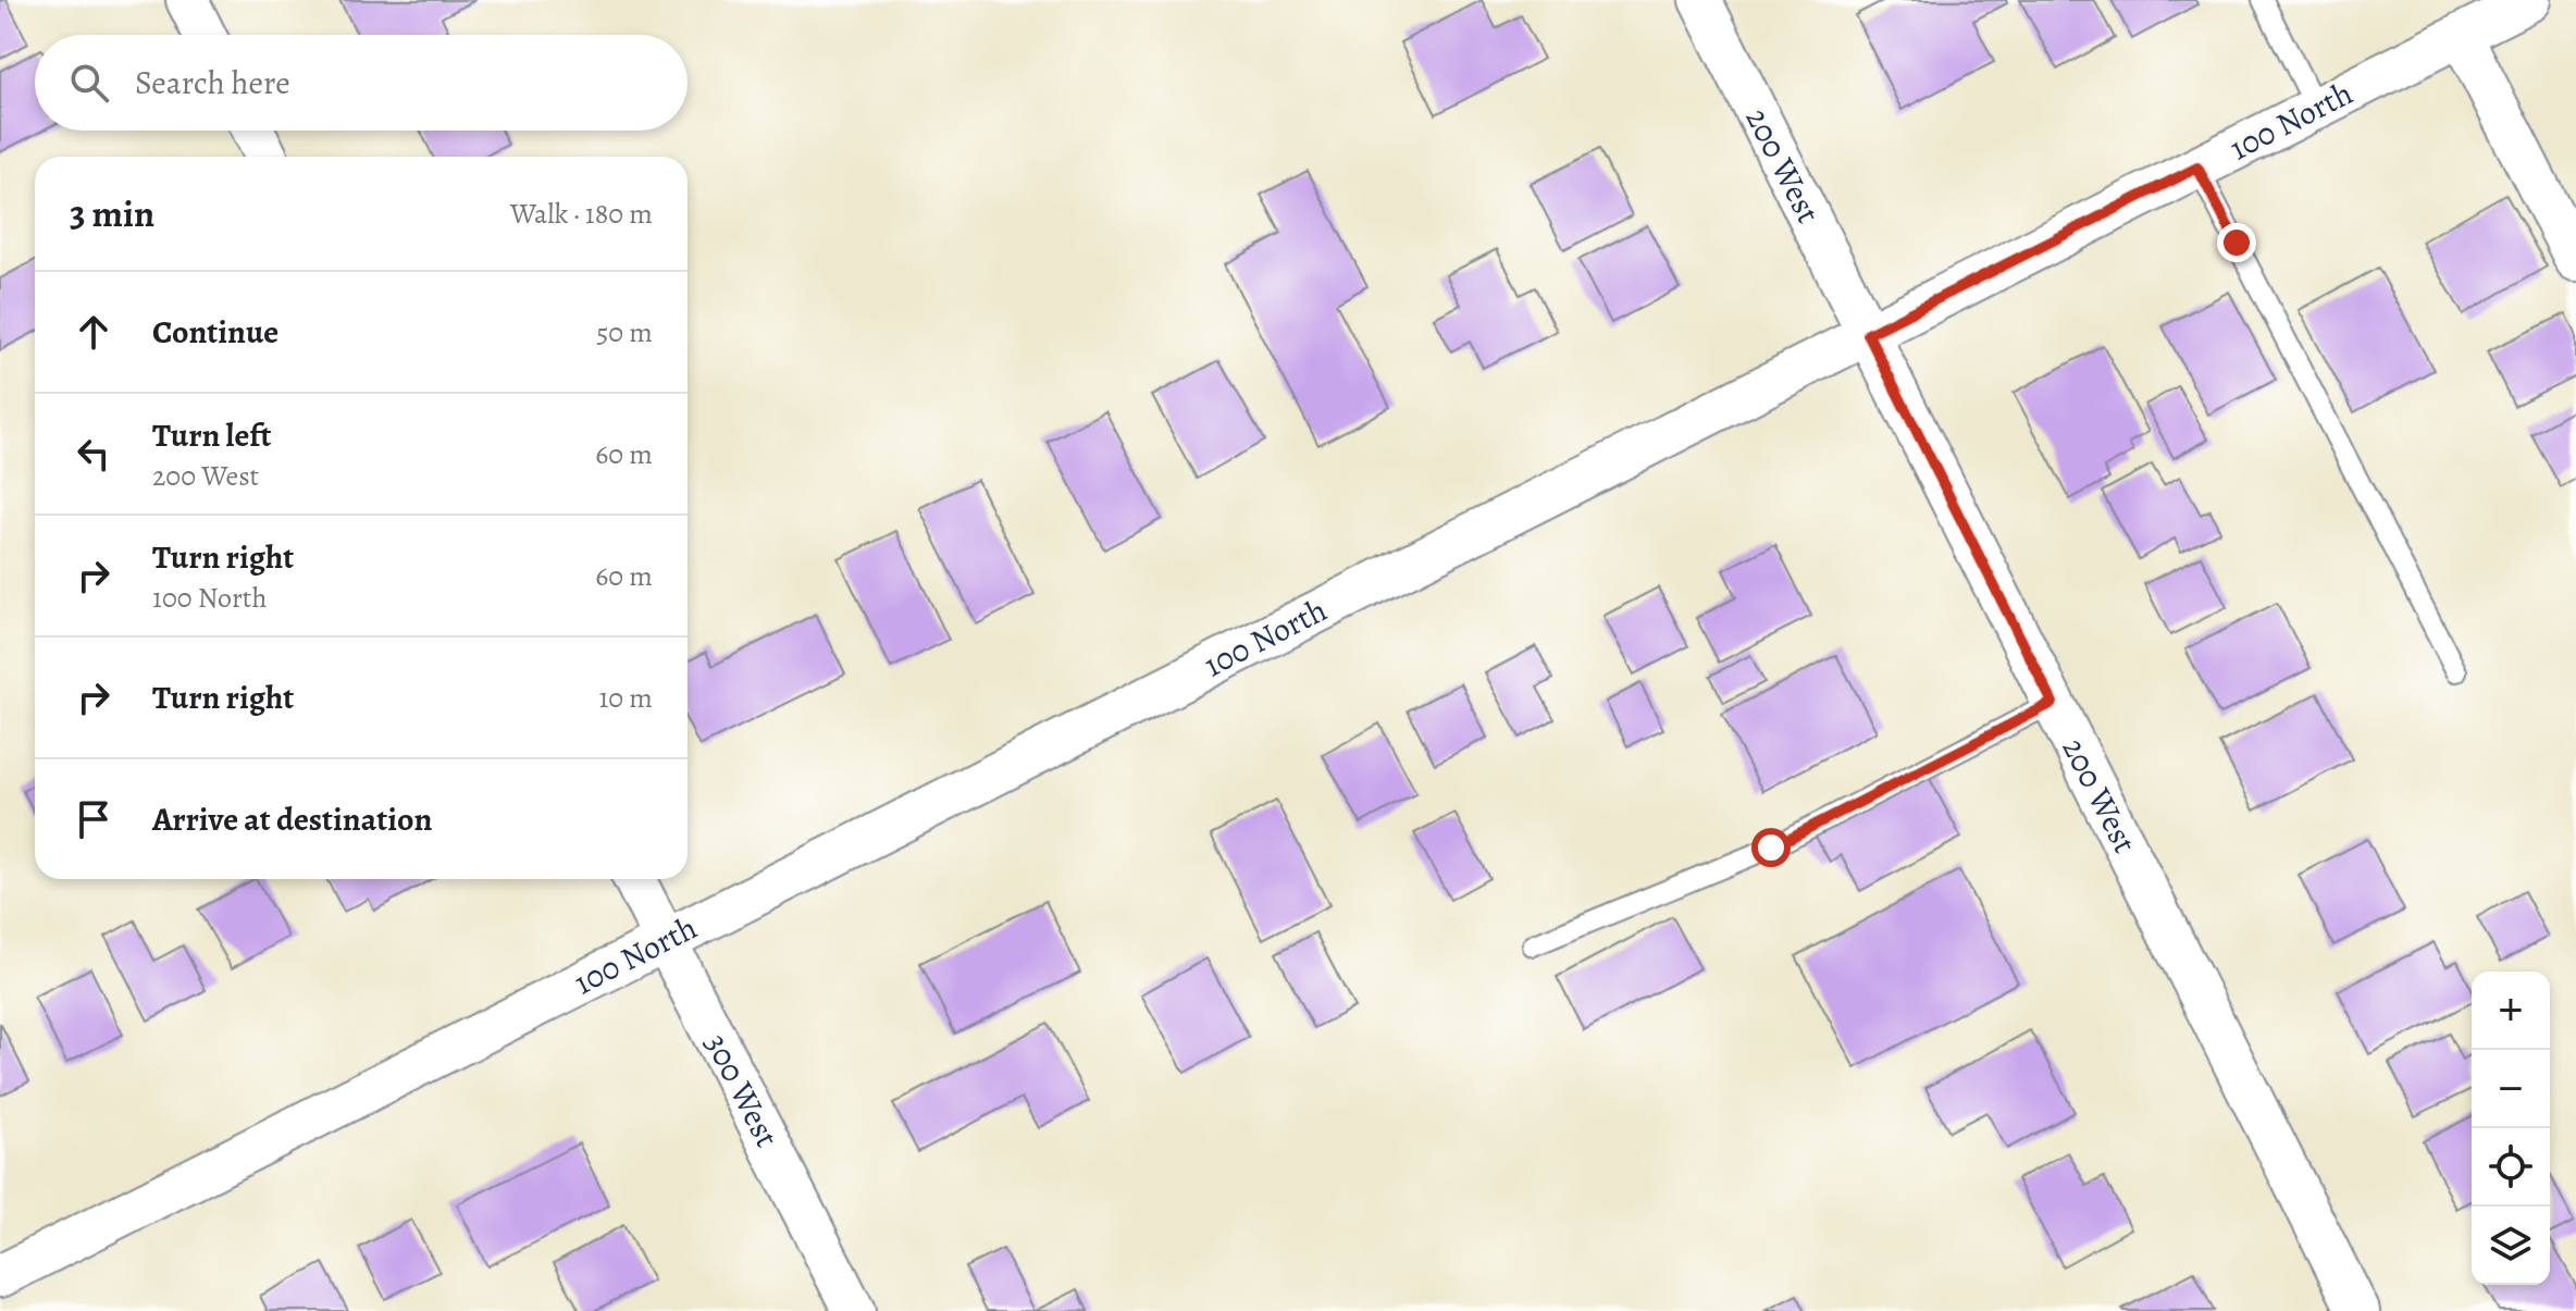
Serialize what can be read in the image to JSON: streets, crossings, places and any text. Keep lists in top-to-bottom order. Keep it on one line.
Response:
{"streets":{"street":["100 North","200 West","300 West"]},"crossings":[["100 North","200 West"],["100 North","300 West"]],"page":{"search":"Search here","heading":["3 min","Walk · 180 m"],"list":[["Continue","50 m"],["Turn left","200 West","60 m"],["Turn right","100 North","60 m"],["Turn right","10 m"],"Arrive at destination"],"map_buttons":["+","−"]}}
